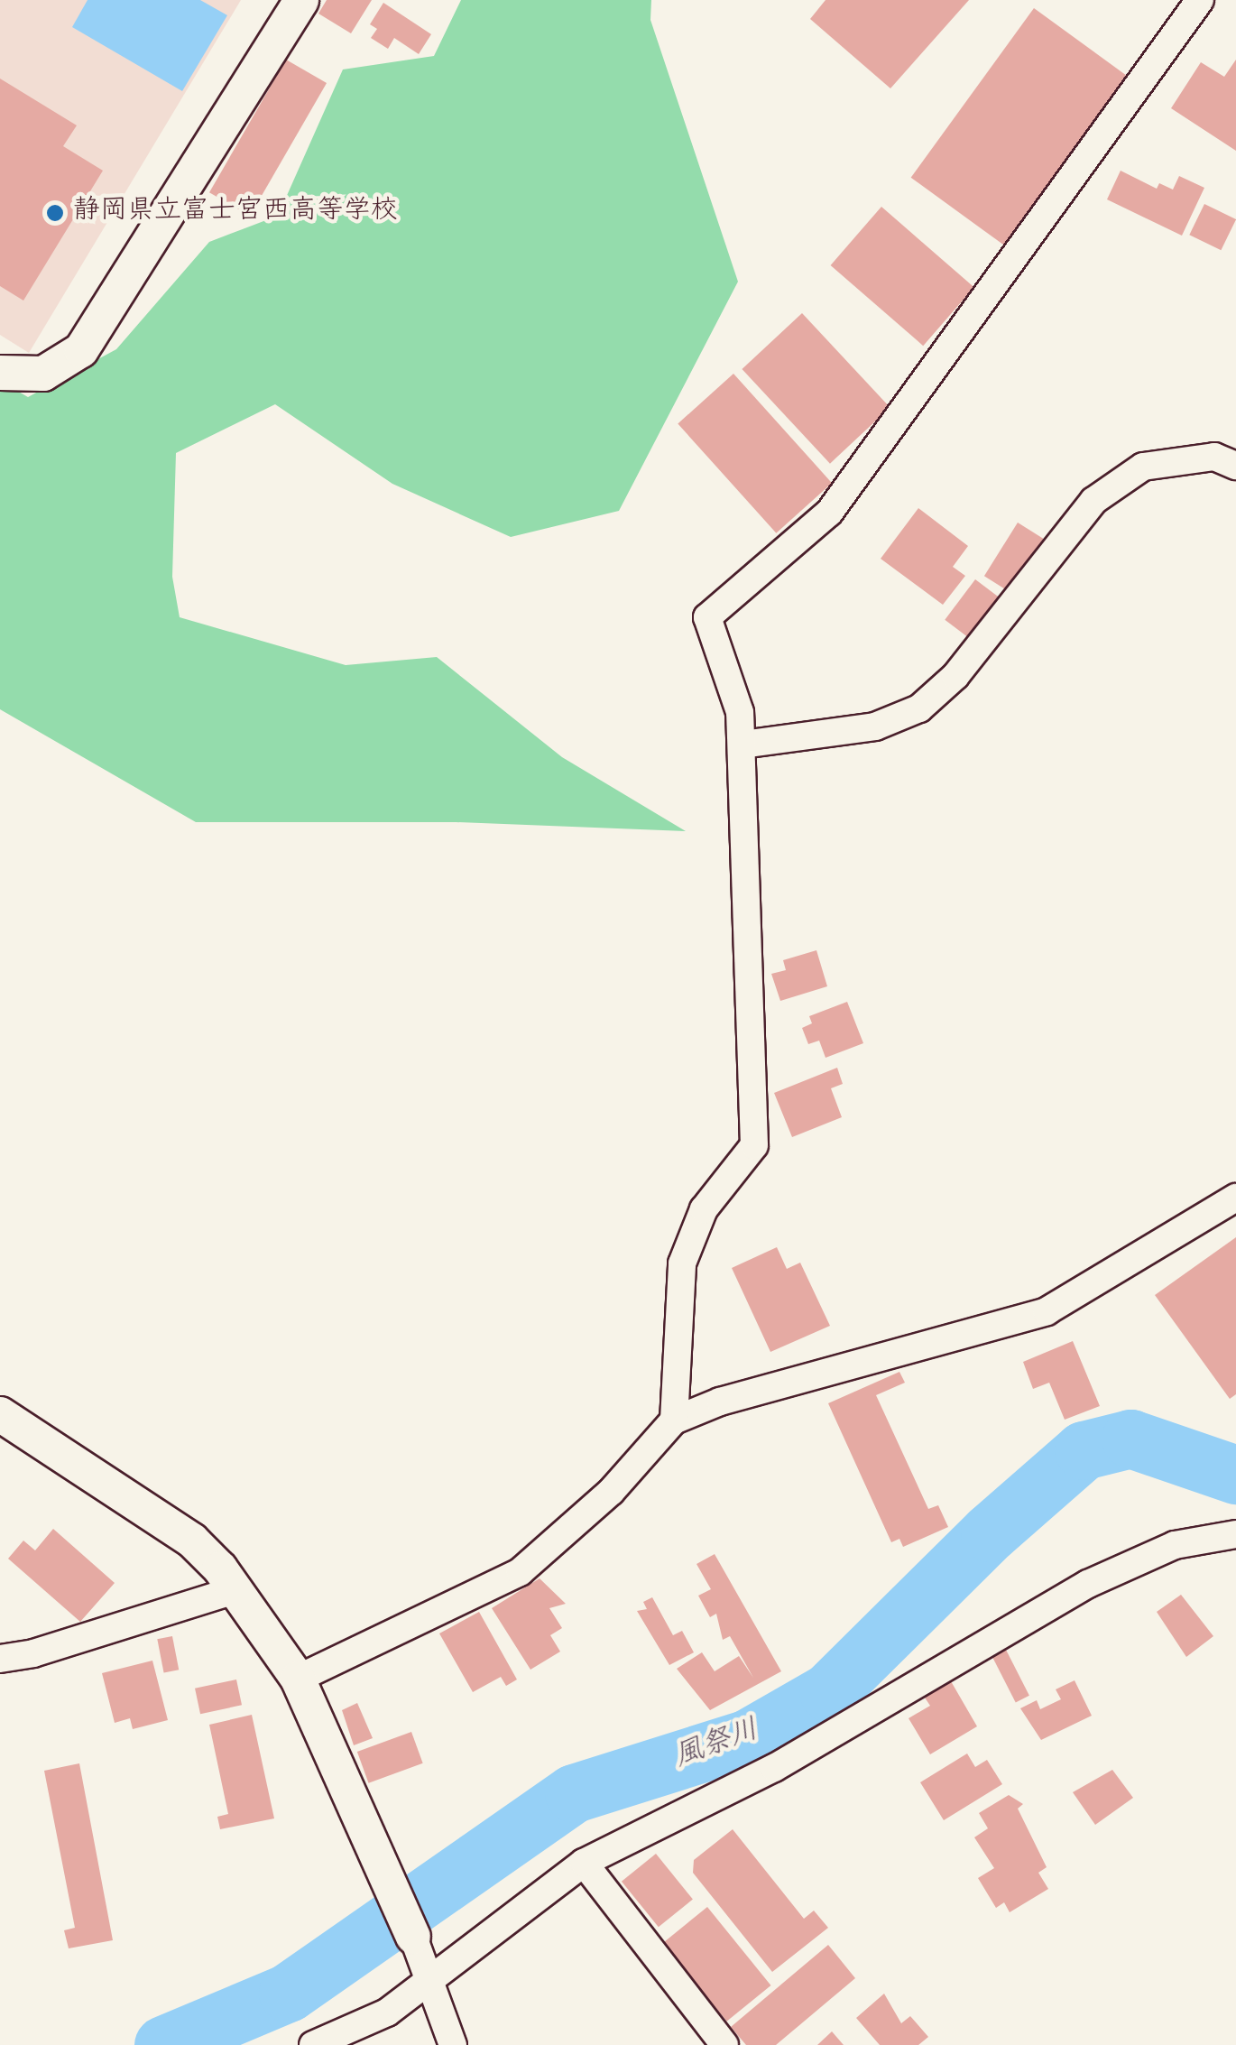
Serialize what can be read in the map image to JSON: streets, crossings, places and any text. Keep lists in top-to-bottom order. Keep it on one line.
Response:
{"water":["風祭川"],"places":["静岡県立富士宮西高等学校"]}
